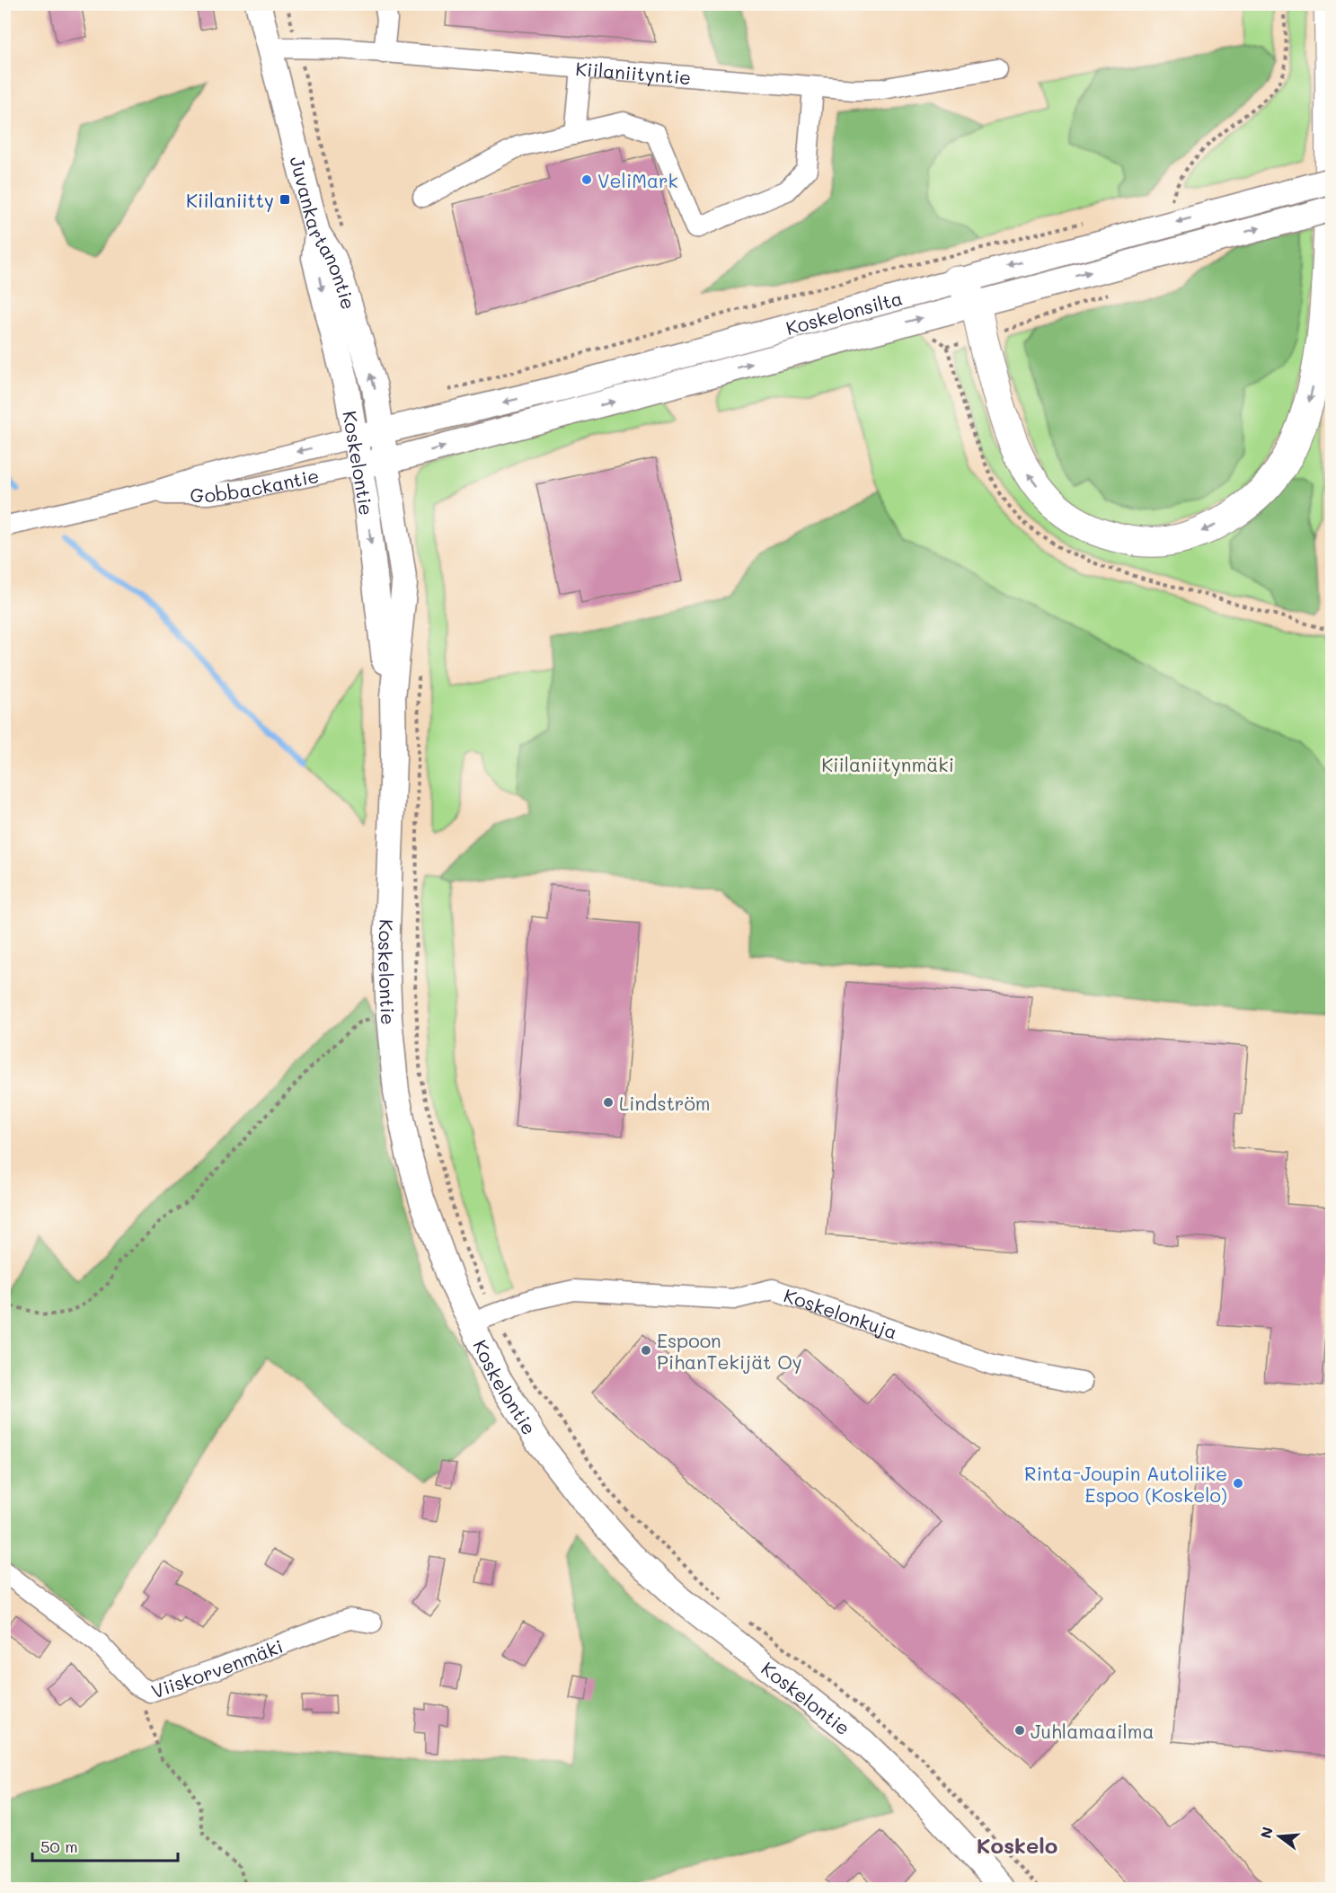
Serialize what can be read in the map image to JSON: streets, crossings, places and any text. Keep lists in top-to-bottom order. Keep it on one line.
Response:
{"streets":{"main road":["Juvankartanontie","Koskelonsilta","Koskelontie"],"street":["Kiilaniityntie","Gobbackantie","Koskelonkuja","Viiskorvenmäki"]},"crossings":[["Kiilaniityntie","Juvankartanontie"],["Juvankartanontie","Koskelonsilta"],["Juvankartanontie","Koskelontie"],["Koskelonsilta","Koskelontie"],["Koskelonsilta","Gobbackantie"],["Koskelontie","Gobbackantie"],["Koskelontie","Koskelonkuja"]],"one_way":["Juvankartanontie"],"districts":["Koskelo"],"parks":["Kiilaniitynmäki"],"places":{"other":["VeliMark","Lindström","Espoon PihanTekijät Oy","Rinta-Joupin Autoliike Espoo (Koskelo)","Juhlamaailma"],"transit":["Kiilaniitty"]},"scale_bar":"50 m","north":"left"}
